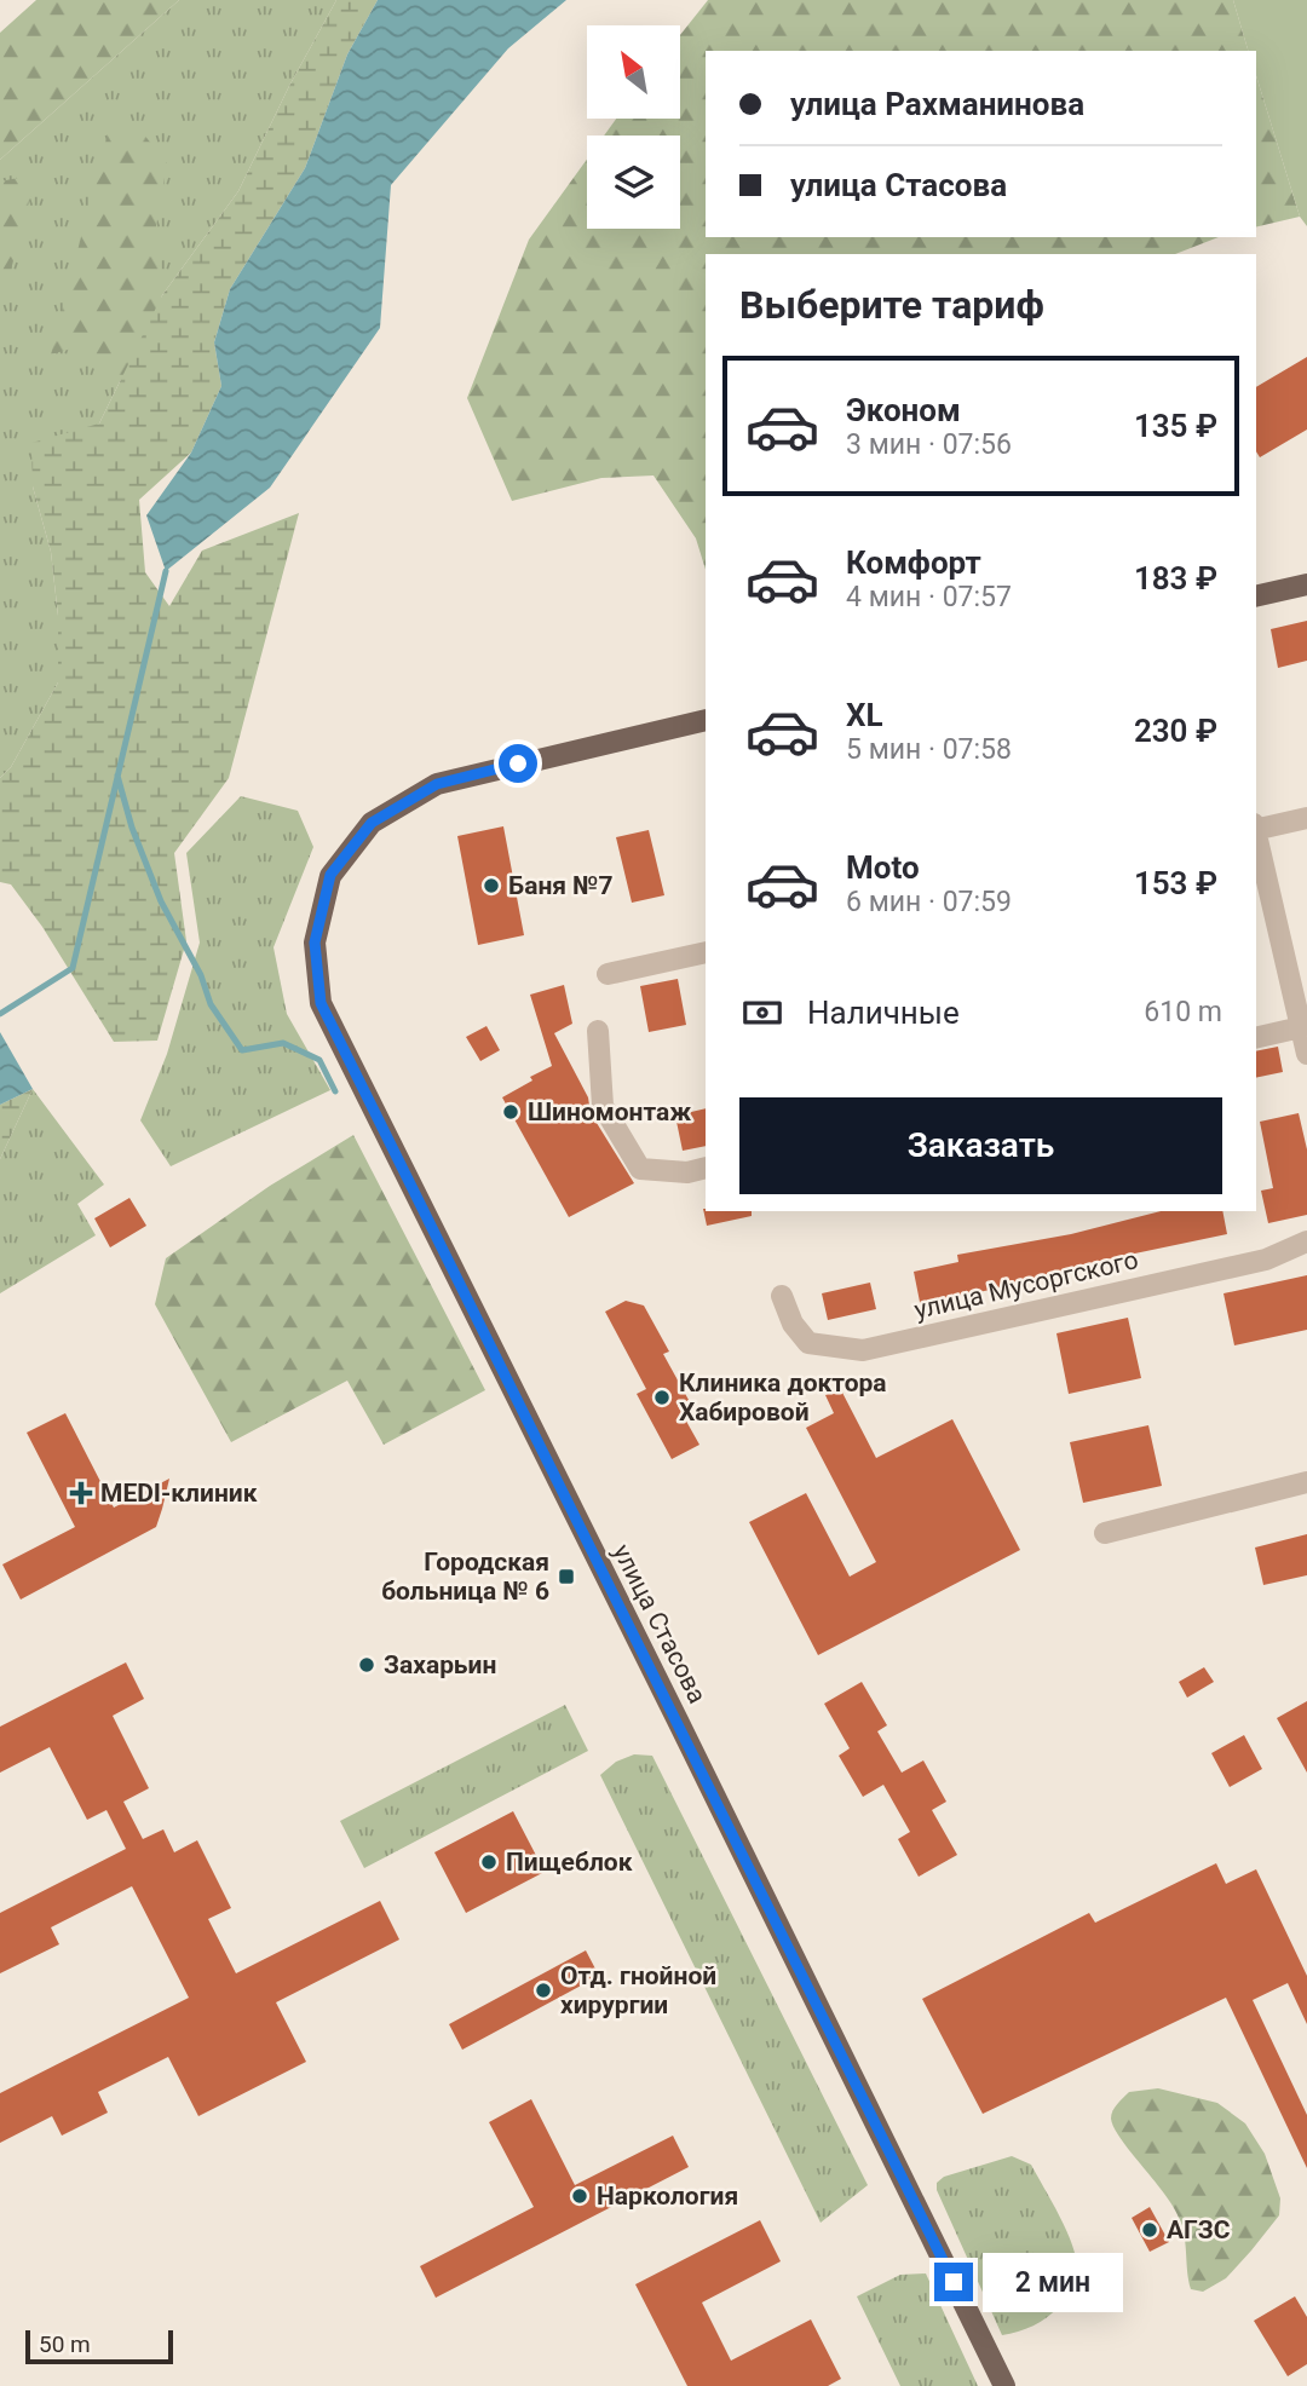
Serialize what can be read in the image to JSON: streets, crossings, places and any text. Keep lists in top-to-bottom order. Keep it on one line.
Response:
{"streets":{"main road":["улица Стасова"],"street":["улица Мусоргского"]},"places":{"other":["Баня №7","Шиномонтаж","Клиника доктора Хабировой","Захарьин","Пищеблок","Отд. гнойной хирургии","Наркология","АГЗС"],"health":["MEDI-клиник"],"transit":["Городская больница № 6"]},"scale_bar":"50 m","north":"top left","page":{"banner":["улица Рахманинова","улица Стасова"],"heading":"Выберите тариф","list":[{"name":"Эконом","note":"3 мин · 07:56","value":"135 ₽"},{"name":"Комфорт","note":"4 мин · 07:57","value":"183 ₽"},{"name":"XL","note":"5 мин · 07:58","value":"230 ₽"},{"name":"Moto","note":"6 мин · 07:59","value":"153 ₽"}],"pay":["Наличные","610 m"],"buttons":"Заказать","bubble":"2 мин","scale":"50 m"}}
